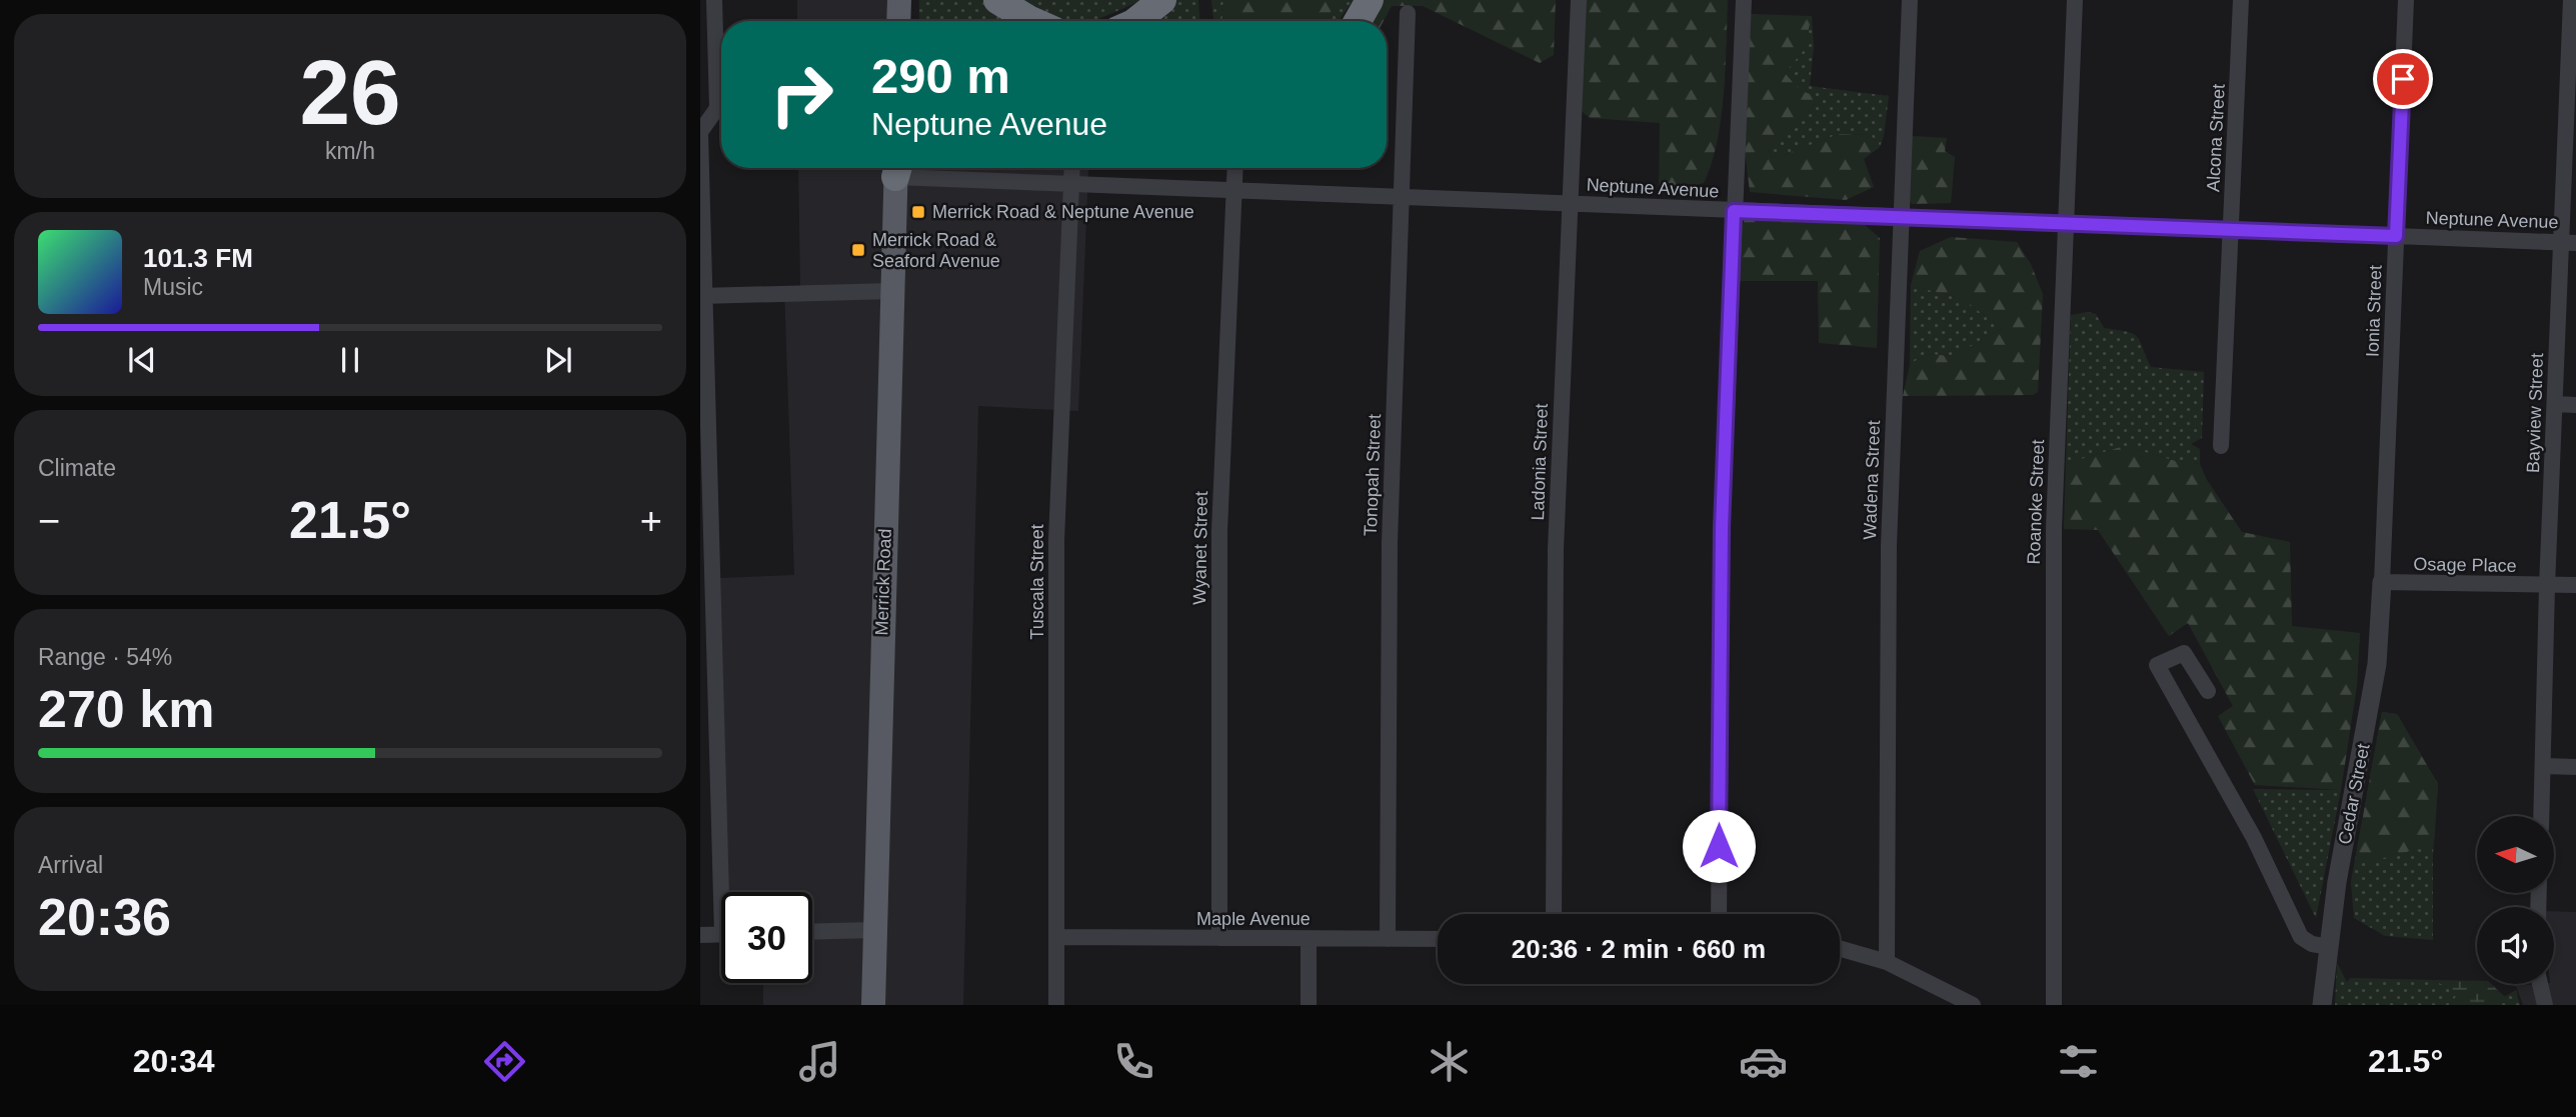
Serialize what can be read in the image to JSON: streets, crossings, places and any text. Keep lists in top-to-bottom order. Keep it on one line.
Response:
{"streets":{"main road":["Merrick Road"],"street":["Alcona Street","Neptune Avenue","Ionia Street","Bayview Street","Ladonia Street","Tonopah Street","Wadena Street","Roanoke Street","Wyanet Street","Osage Place","Tuscala Street","Cedar Street","Maple Avenue"]},"crossings":[["Alcona Street","Neptune Avenue"],["Neptune Avenue","Ionia Street"],["Neptune Avenue","Bayview Street"],["Neptune Avenue","Ladonia Street"],["Neptune Avenue","Tonopah Street"],["Neptune Avenue","Wadena Street"],["Neptune Avenue","Roanoke Street"],["Neptune Avenue","Wyanet Street"],["Neptune Avenue","Tuscala Street"],["Ionia Street","Osage Place"],["Ionia Street","Cedar Street"],["Bayview Street","Osage Place"],["Tonopah Street","Maple Avenue"],["Wyanet Street","Maple Avenue"],["Osage Place","Cedar Street"],["Tuscala Street","Maple Avenue"]],"places":{"transit":["Merrick Road & Neptune Avenue","Merrick Road & Seaford Avenue"]},"north":"left","page":{"tile":[["26","km/h"],"Climate",["Range · 54%","270 km"],["Arrival","20:36"]],"turn":["290 m","Neptune Avenue"],"song":["101.3 FM","Music"],"heat":["−","21.5°","+"],"limit":"30","trip":"20:36 · 2 min · 660 m","tabs":["20:34","21.5°"]}}
